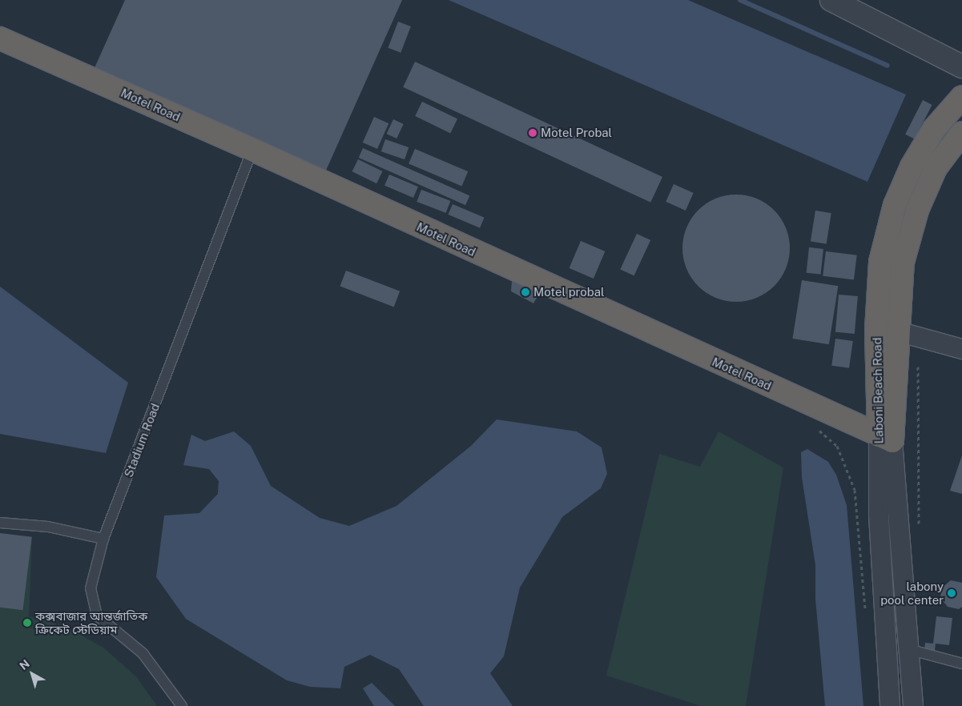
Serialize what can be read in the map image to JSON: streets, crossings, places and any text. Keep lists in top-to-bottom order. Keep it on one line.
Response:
{"streets":{"highway":["Motel Road","Laboni Beach Road"],"lane":["Stadium Road"]},"crossings":[["Motel Road","Laboni Beach Road"],["Motel Road","Stadium Road"]],"places":["Motel Probal","Motel probal","labony pool center","কক্সবাজার আন্তর্জাতিক ক্রিকেট স্টেডিয়াম"],"north":"top left"}
